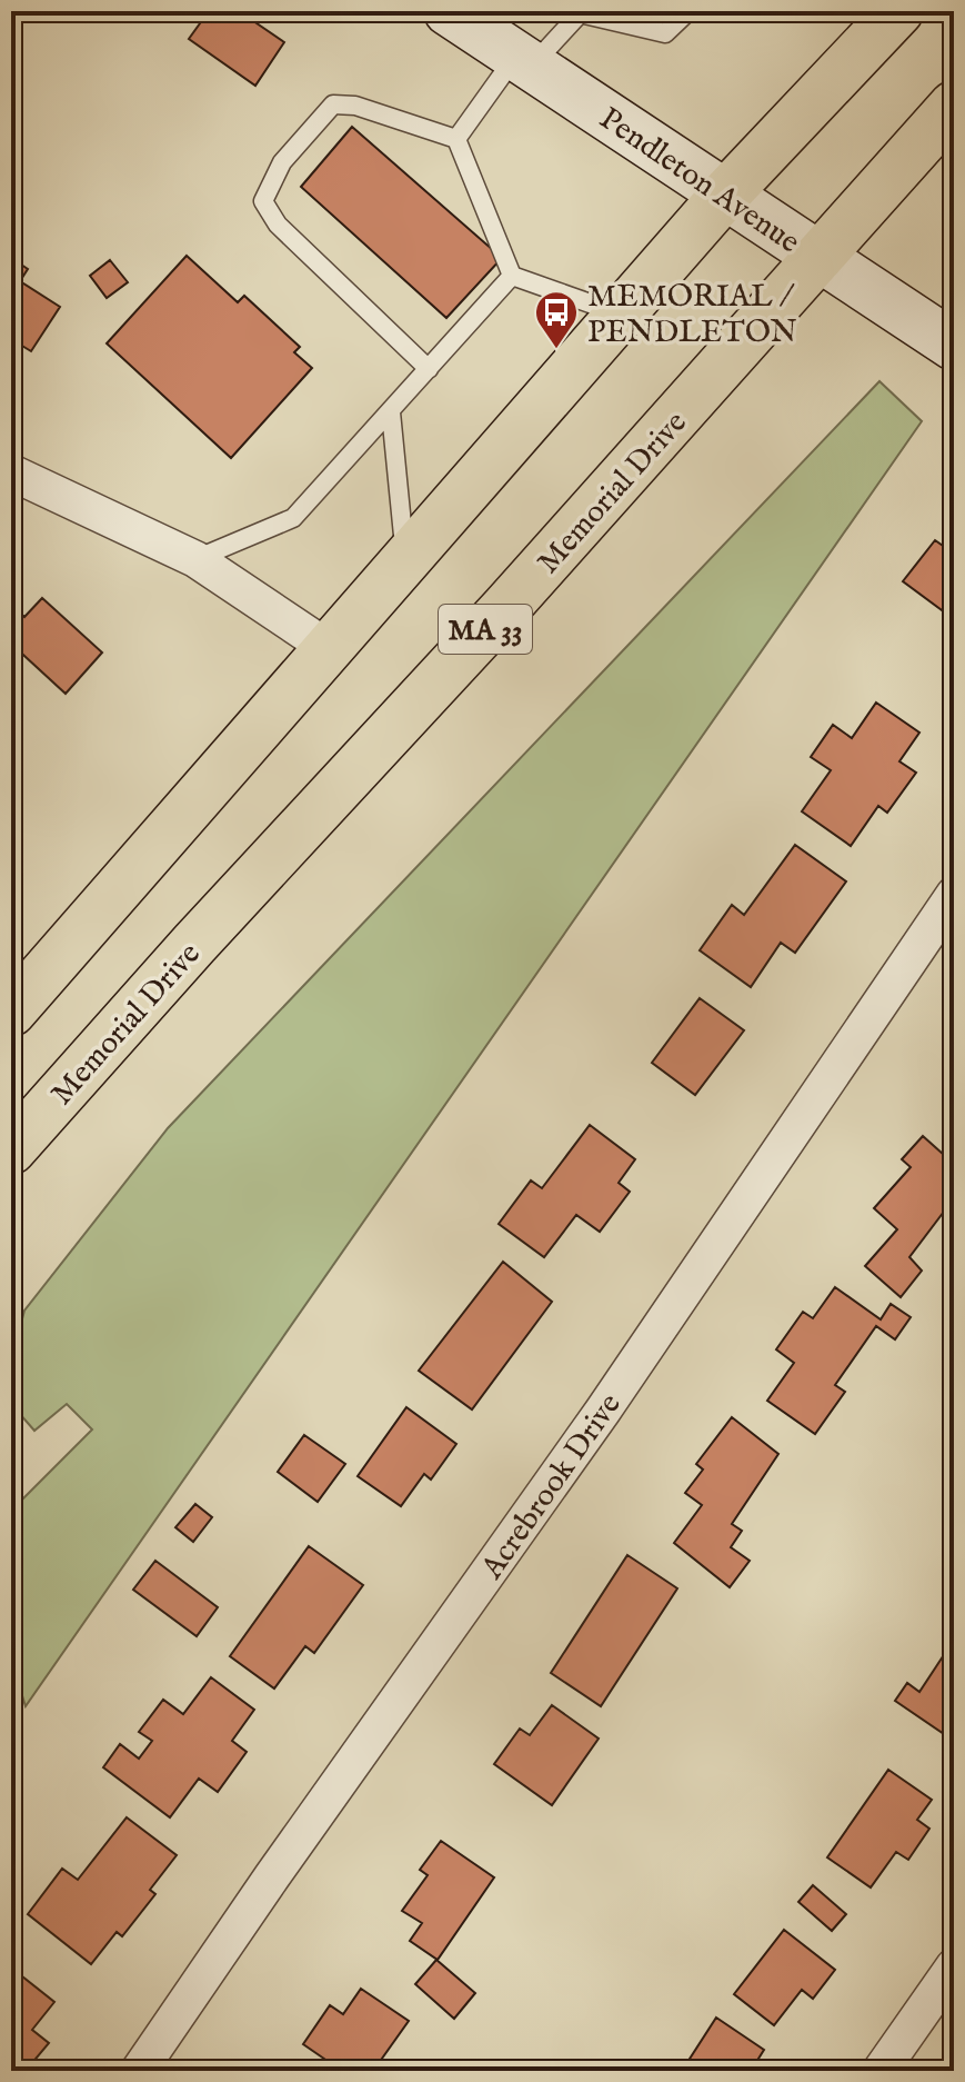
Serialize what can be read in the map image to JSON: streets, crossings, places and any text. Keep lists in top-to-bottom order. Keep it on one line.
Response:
{"streets":{"main road":["Memorial Drive","MA 33"],"street":["Pendleton Avenue","Acrebrook Drive"]},"crossings":[["Pendleton Avenue","Memorial Drive"]],"places":{"bus stop":["MEMORIAL / PENDLETON"]}}
